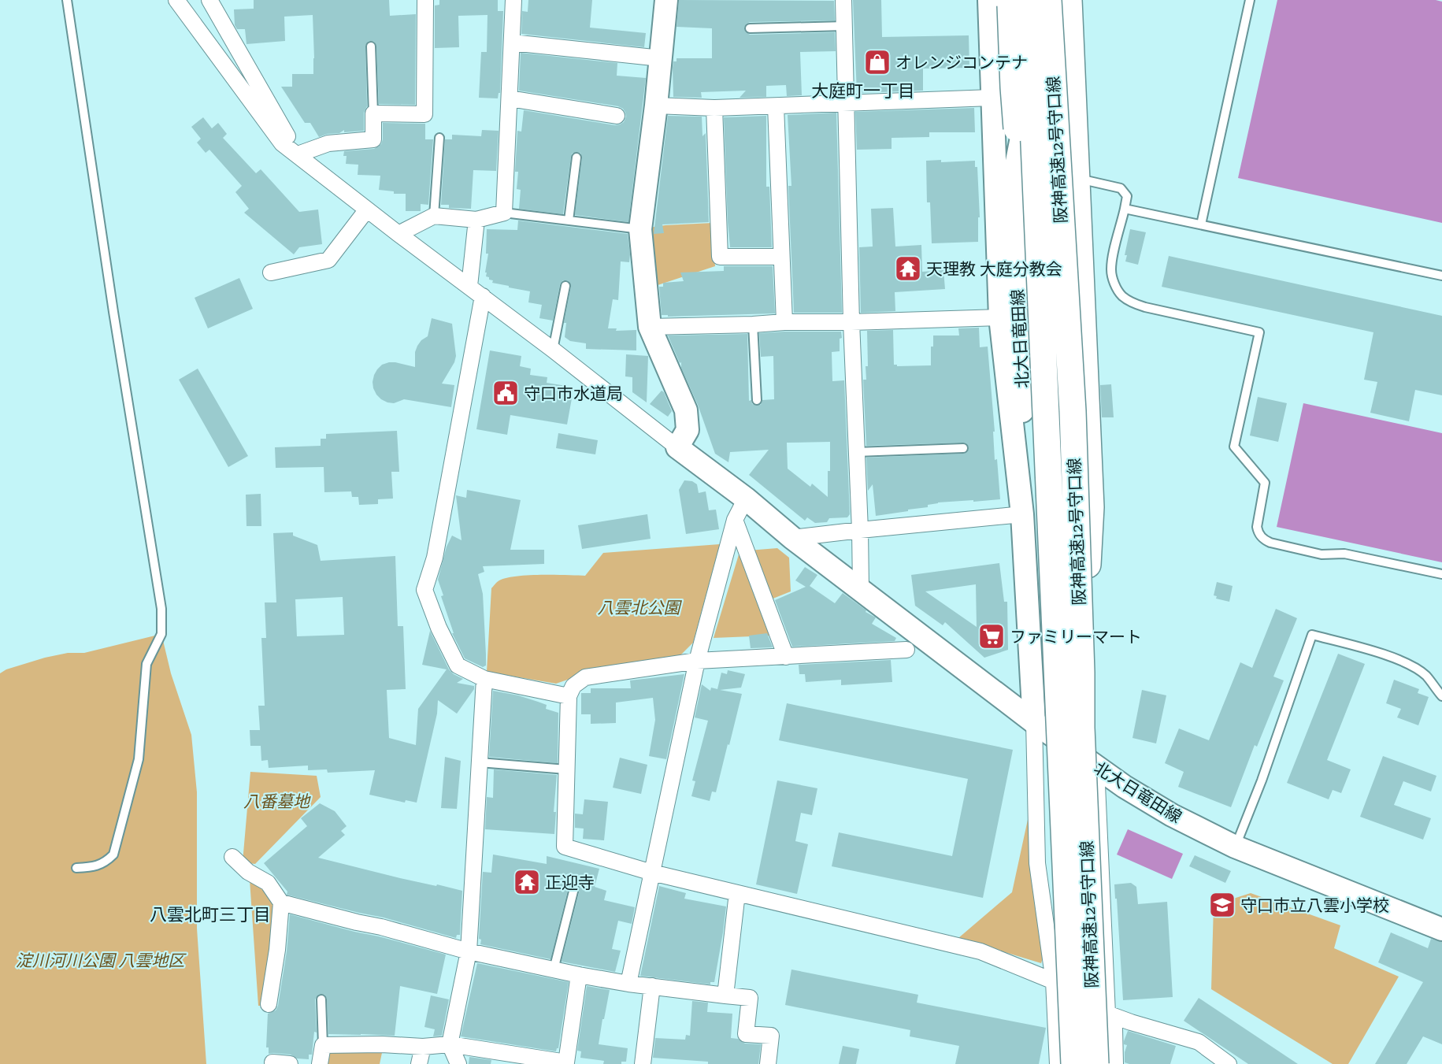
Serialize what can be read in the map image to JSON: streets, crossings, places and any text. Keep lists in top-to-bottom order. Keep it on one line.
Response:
{"streets":{"highway":["阪神高速12号守口線"],"main road":["北大日竜田線"]},"districts":["大庭町一丁目","八雲北町三丁目"],"parks":["八雲北公園","八番墓地","淀川河川公園 八雲地区"],"places":{"shop":["オレンジコンテナ"],"temple":["天理教 大庭分教会","正迎寺"],"public building":["守口市水道局"],"supermarket":["ファミリーマート"],"school or university":["守口市立八雲小学校"]}}
